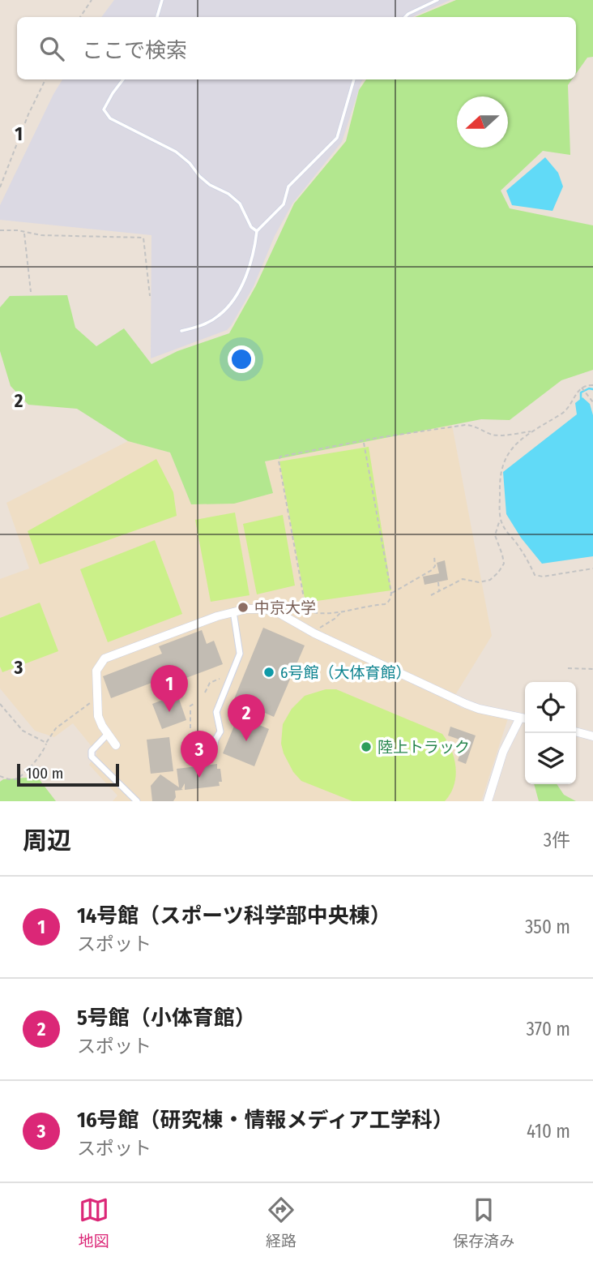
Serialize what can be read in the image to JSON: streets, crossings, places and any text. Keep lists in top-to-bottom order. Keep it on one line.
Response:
{"places":["中京大学","6号館（大体育館）","陸上トラック"],"scale_bar":"100 m","north":"left","page":{"search":"ここで検索","pins":["1","2","3"],"scale":"100 m","heading":["周辺","3件"],"list":[{"mark":"1","name":"14号館（スポーツ科学部中央棟）","note":"スポット","value":"350 m"},{"mark":"2","name":"5号館（小体育館）","note":"スポット","value":"370 m"},{"mark":"3","name":"16号館（研究棟・情報メディア工学科）","note":"スポット","value":"410 m"}],"nav":["地図","経路","保存済み"]},"grid":{"rows":["1","2","3"]}}
